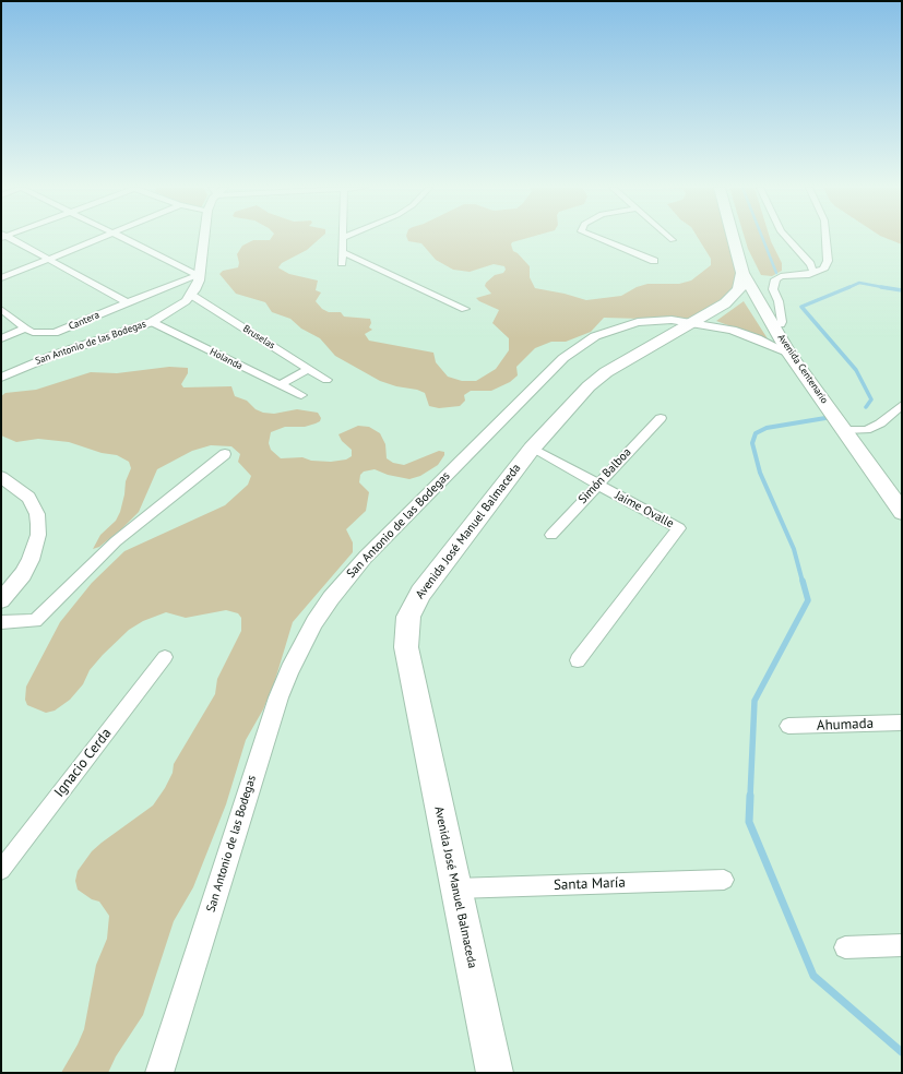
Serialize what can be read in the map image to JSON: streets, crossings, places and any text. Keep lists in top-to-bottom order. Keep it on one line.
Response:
{"streets":{"main road":["Avenida Centenario","Avenida José Manuel Balmaceda"],"street":["Cantera","Bruselas","San Antonio de las Bodegas","Holanda","Simón Balboa","Jaime Ovalle","Ahumada","Ignacio Cerda","Santa María"]},"crossings":[["Cantera","Bruselas"],["Cantera","San Antonio de las Bodegas"],["Bruselas","San Antonio de las Bodegas"],["San Antonio de las Bodegas","Holanda"],["San Antonio de las Bodegas","Avenida Centenario"],["San Antonio de las Bodegas","Avenida José Manuel Balmaceda"],["Avenida Centenario","Avenida José Manuel Balmaceda"],["Simón Balboa","Jaime Ovalle"],["Jaime Ovalle","Avenida José Manuel Balmaceda"],["Avenida José Manuel Balmaceda","Santa María"]]}
